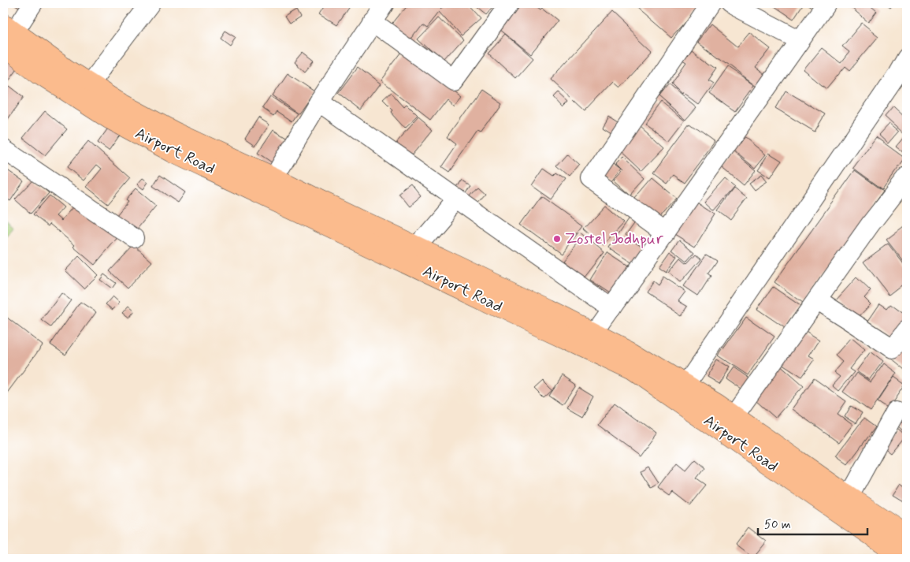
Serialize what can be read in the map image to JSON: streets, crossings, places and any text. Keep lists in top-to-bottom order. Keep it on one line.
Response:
{"streets":{"main road":["Airport Road"]},"places":["Zostel Jodhpur"],"scale_bar":"50 m"}
